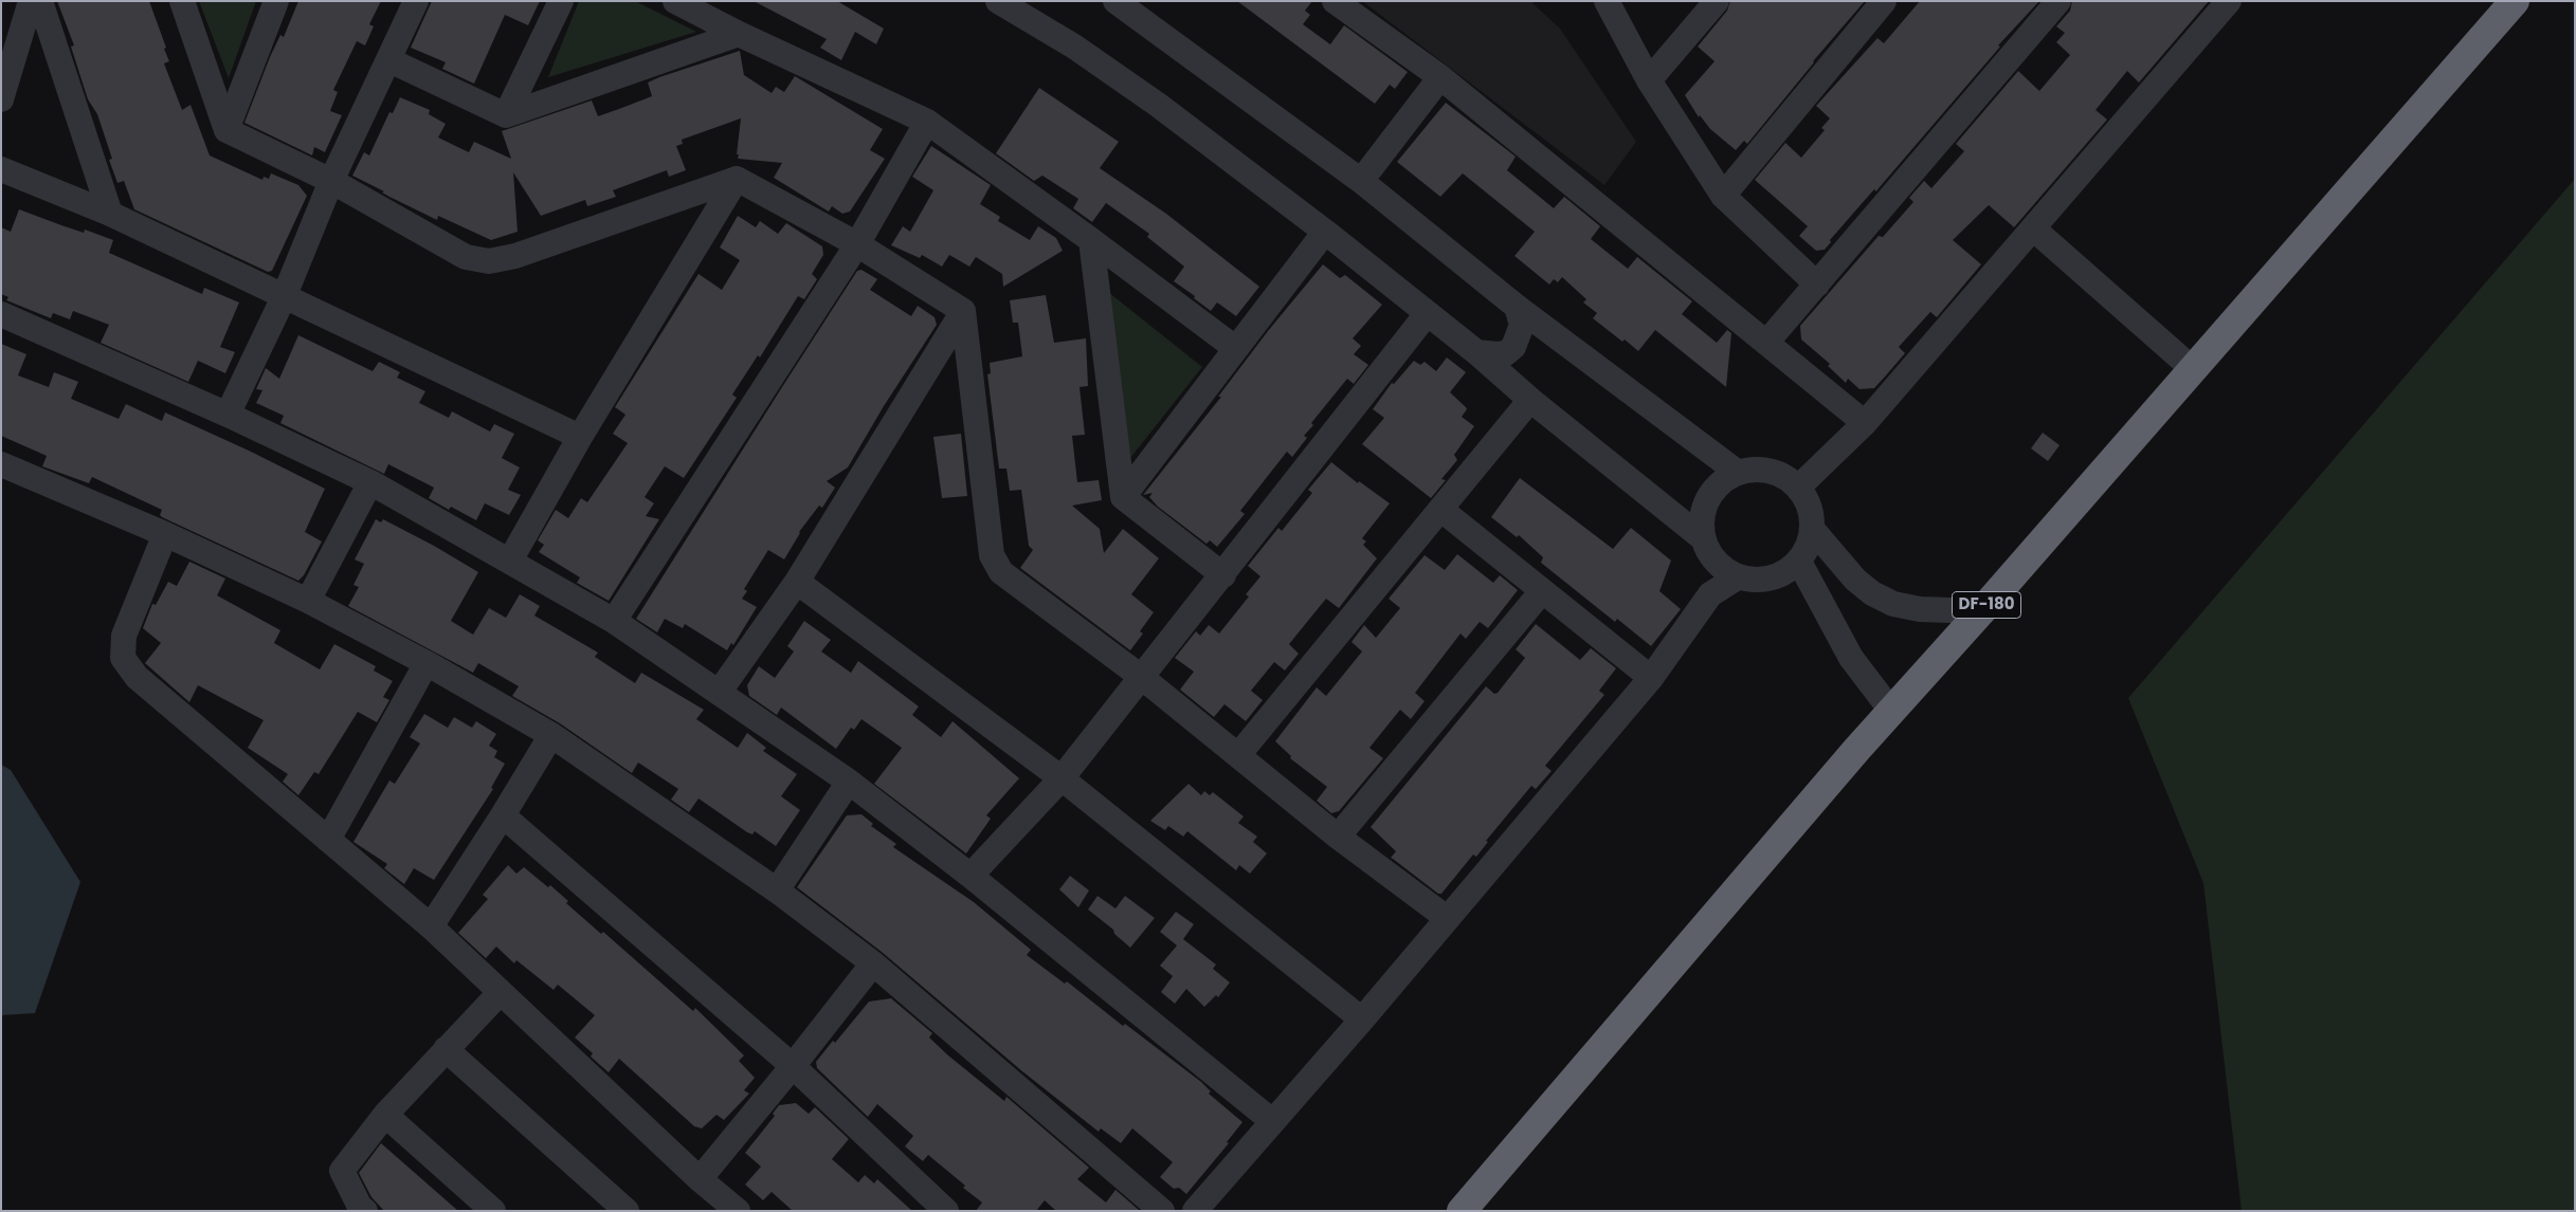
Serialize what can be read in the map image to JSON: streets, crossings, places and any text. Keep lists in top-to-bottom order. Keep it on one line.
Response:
{"streets":{"highway":["DF-180"]}}
